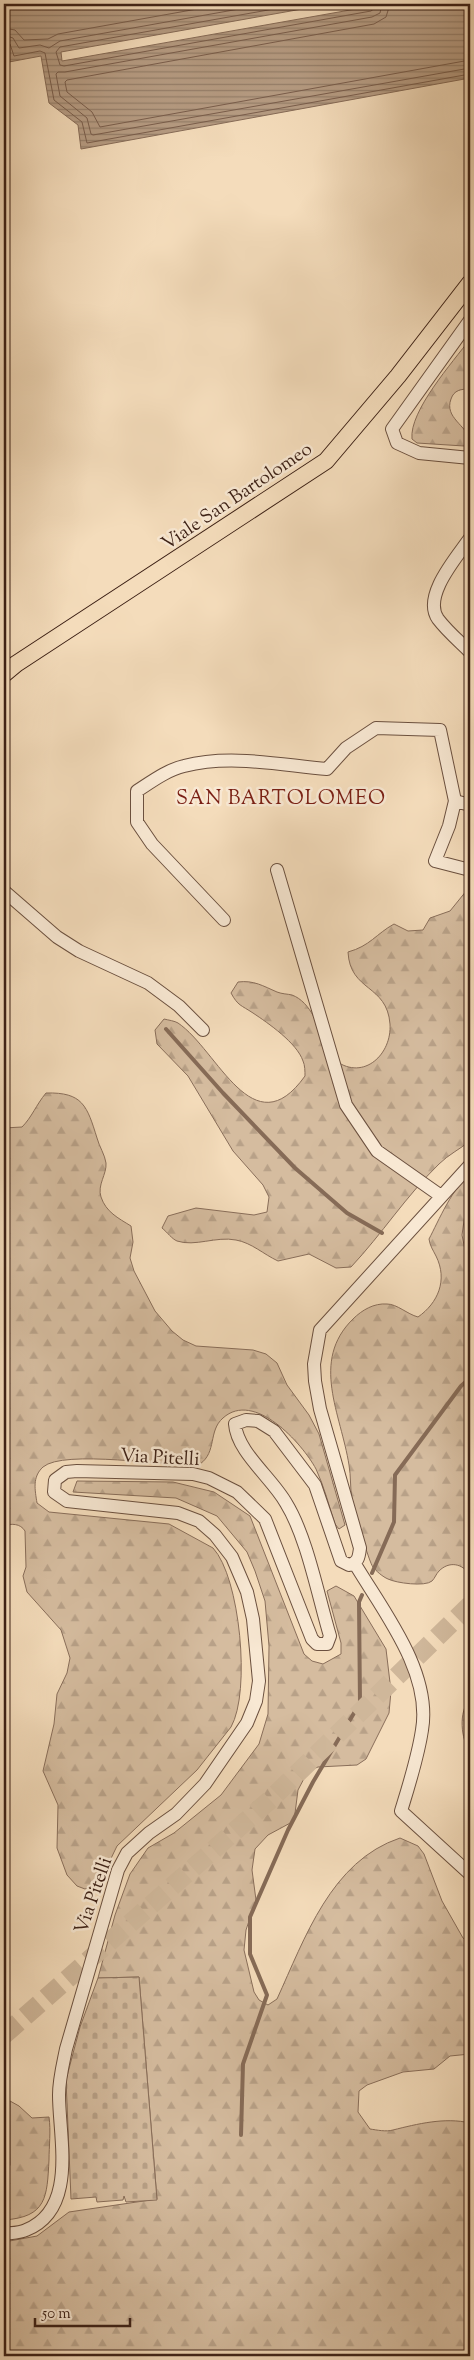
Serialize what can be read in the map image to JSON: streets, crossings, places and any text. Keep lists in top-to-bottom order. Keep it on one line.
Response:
{"streets":{"main road":["Viale San Bartolomeo"],"street":["Via Pitelli"]},"districts":["SAN BARTOLOMEO"],"scale_bar":"50 m"}
